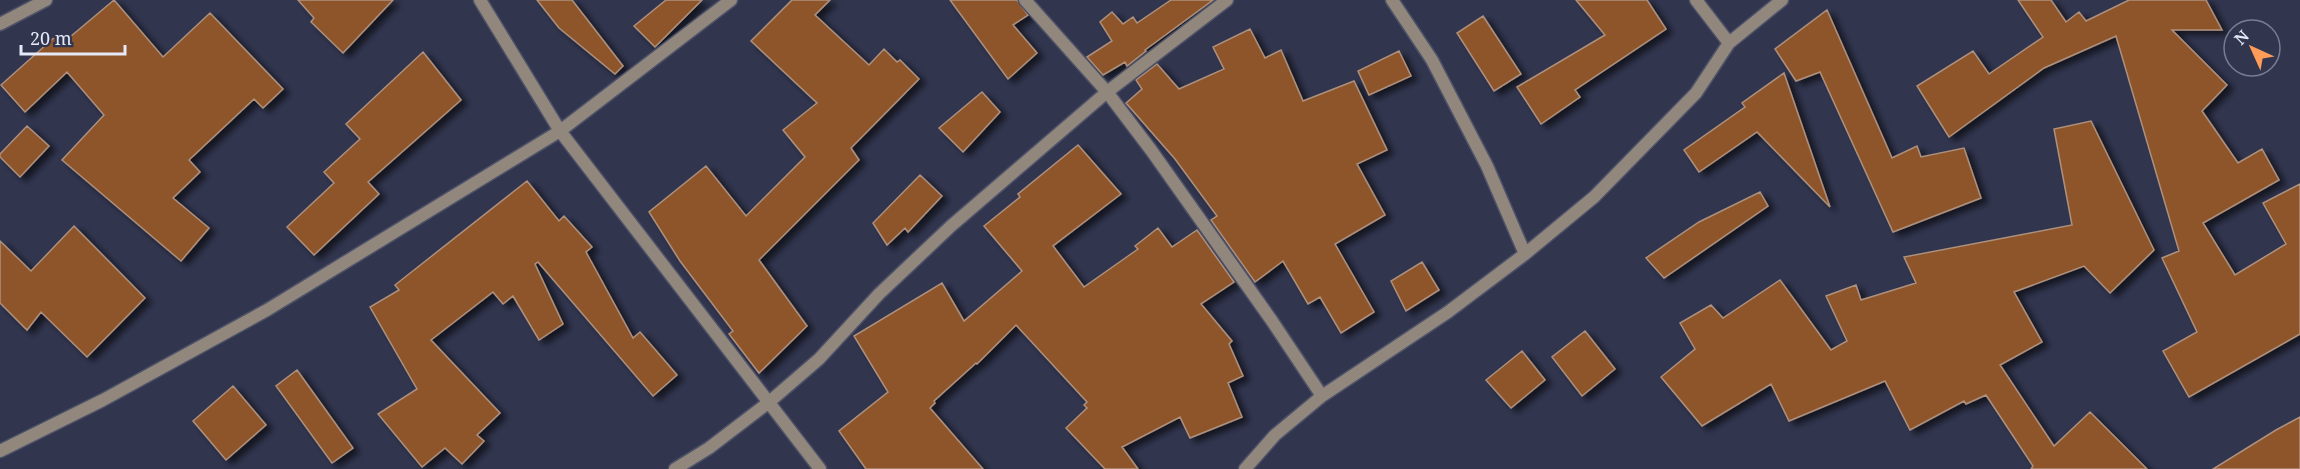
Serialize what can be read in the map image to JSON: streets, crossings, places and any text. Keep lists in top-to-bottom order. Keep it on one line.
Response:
{"scale_bar":"20 m","north":"top left"}
